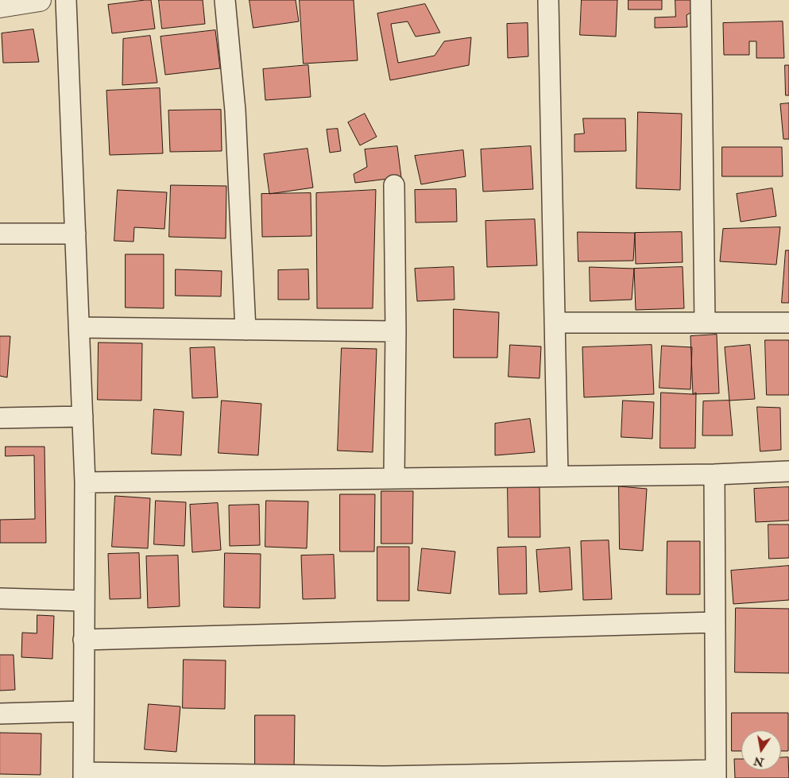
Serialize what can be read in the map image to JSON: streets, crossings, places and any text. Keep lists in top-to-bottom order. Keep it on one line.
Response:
{"north":"bottom"}
